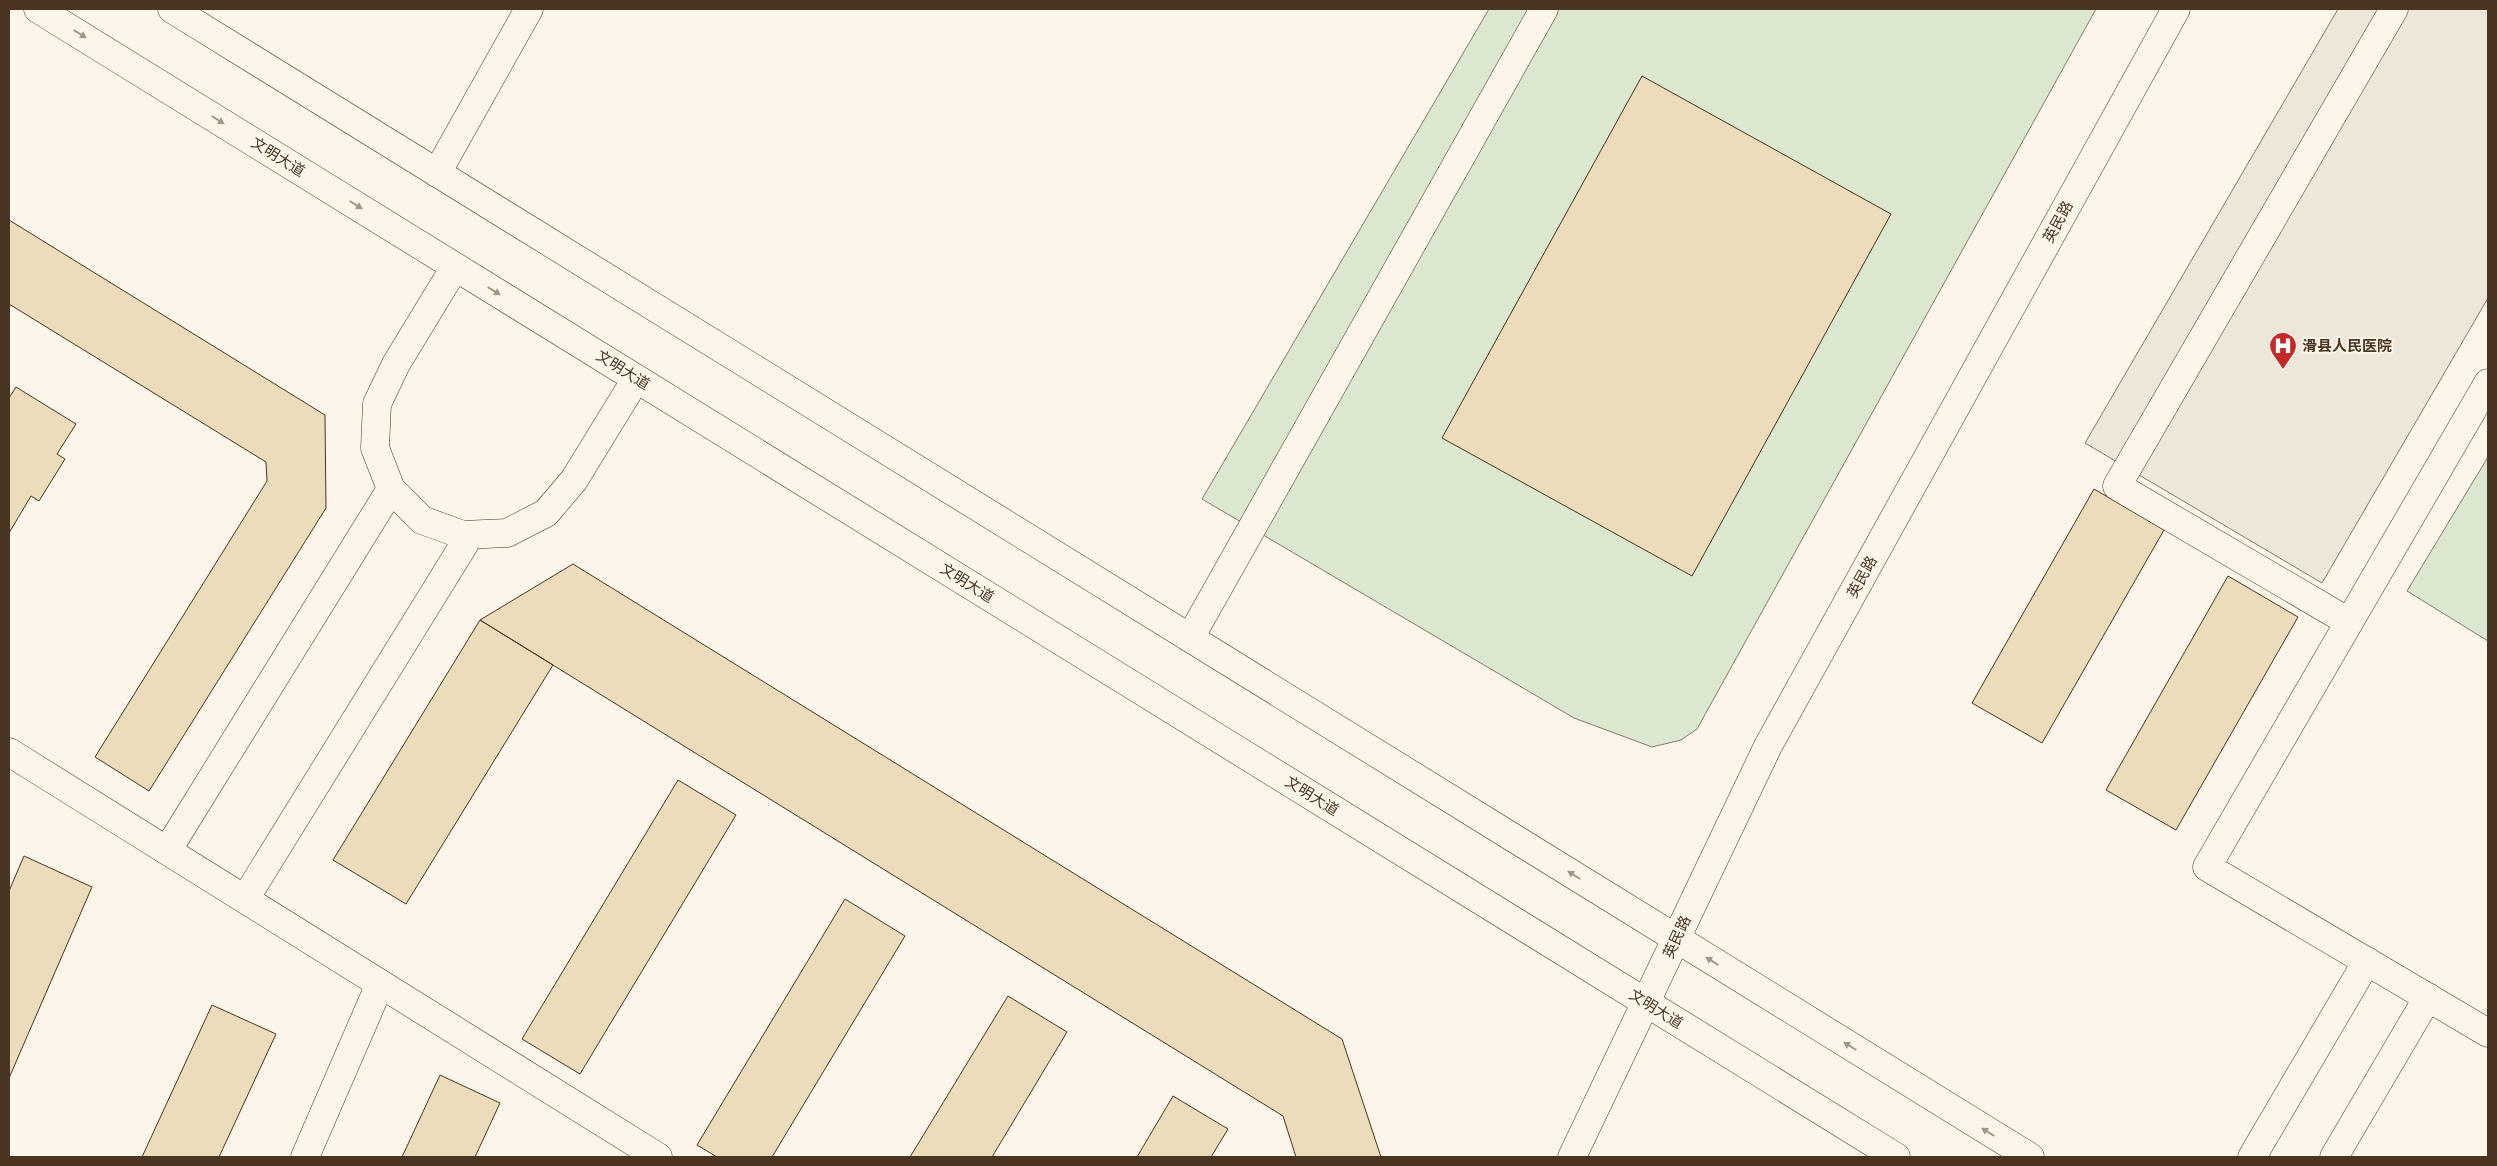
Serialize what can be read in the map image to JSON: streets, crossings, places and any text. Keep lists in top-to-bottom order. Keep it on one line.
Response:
{"streets":{"main road":["文明大道","英民路"]},"crossings":[["文明大道","英民路"]],"places":{"hospital":["滑县人民医院"]}}
